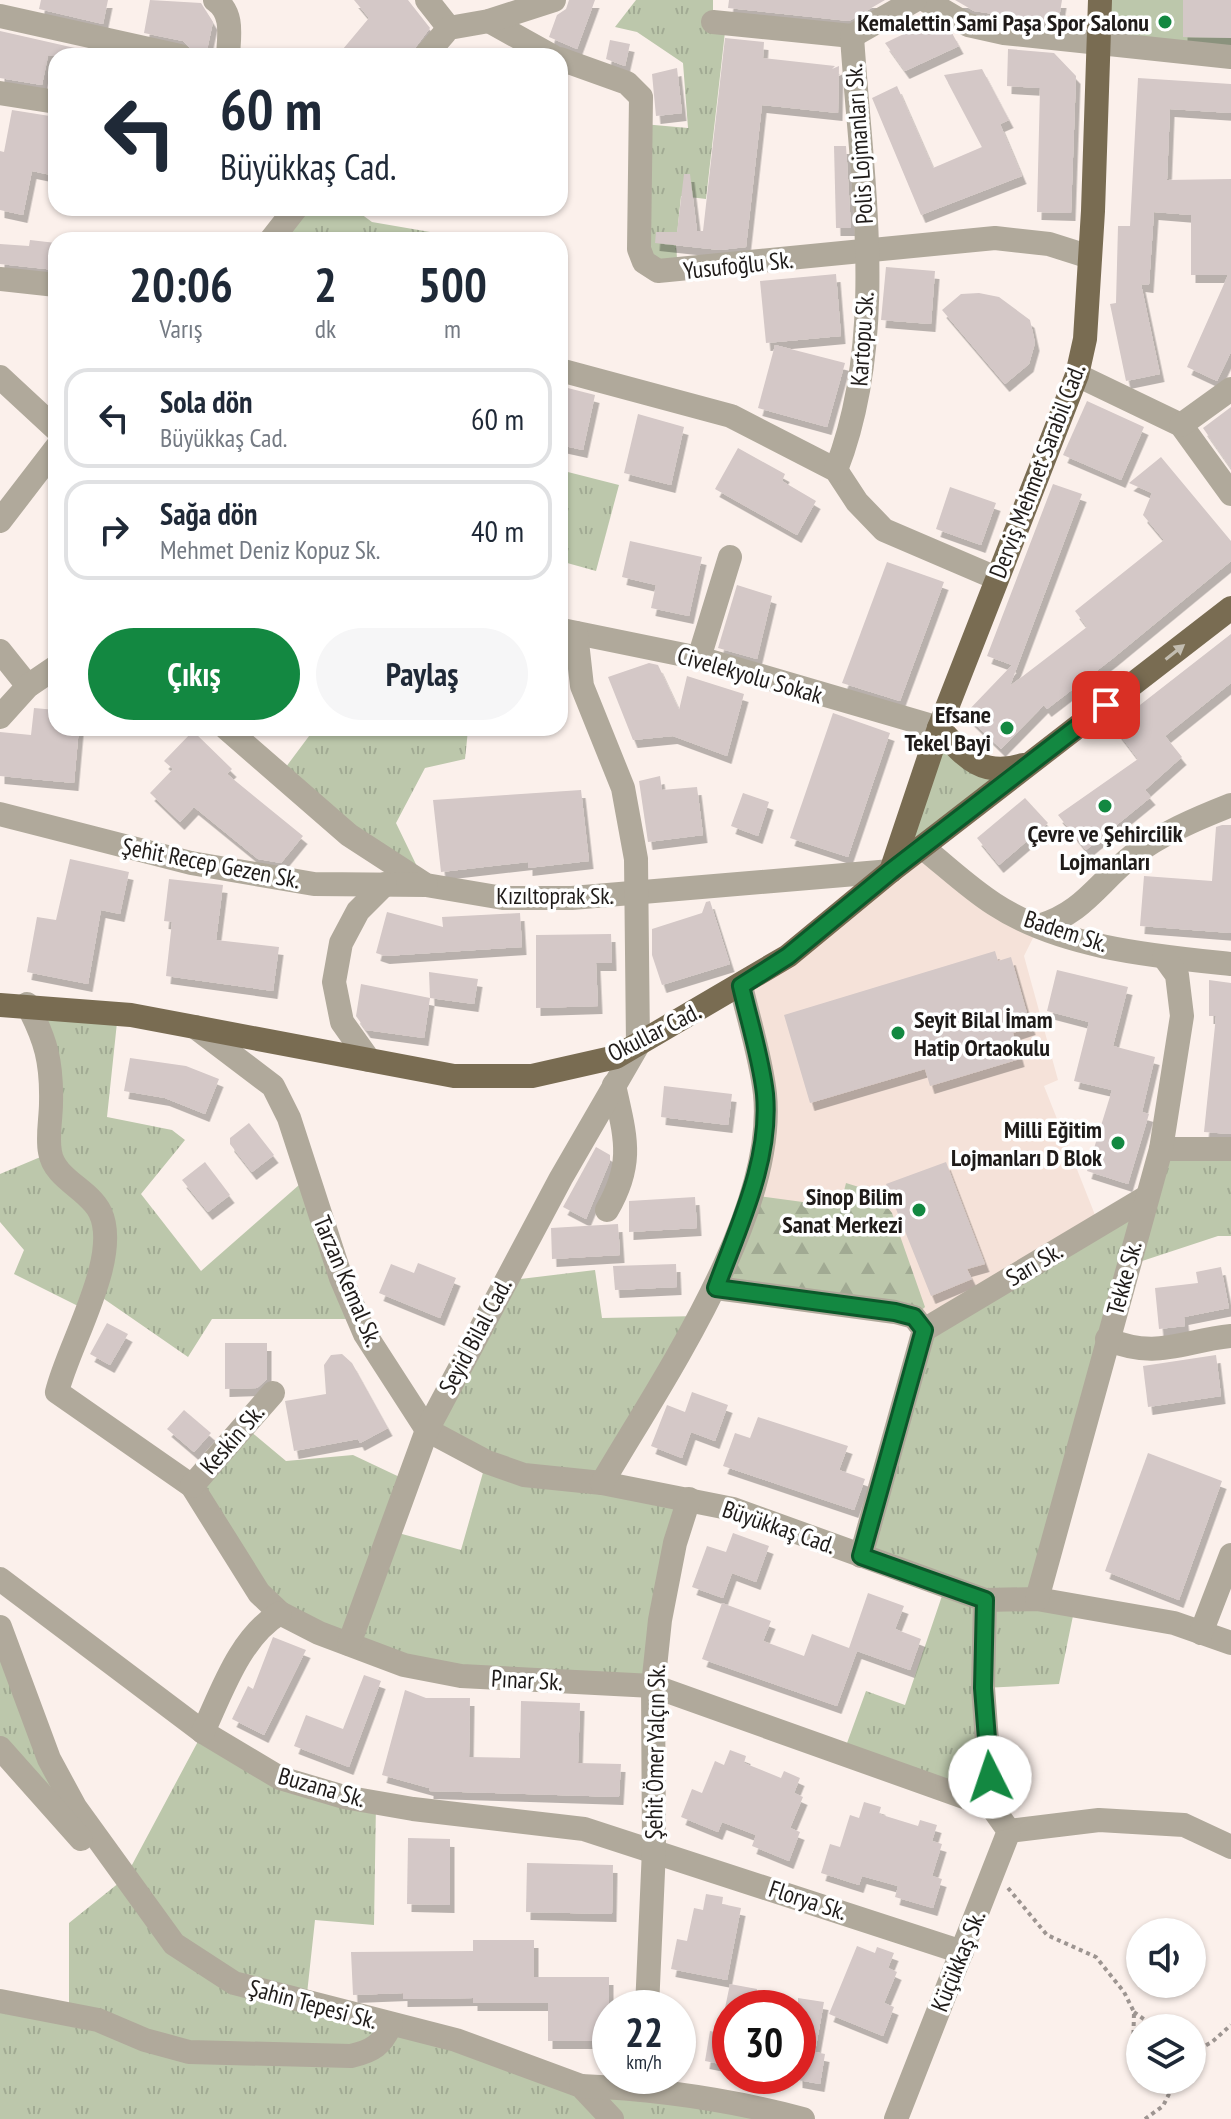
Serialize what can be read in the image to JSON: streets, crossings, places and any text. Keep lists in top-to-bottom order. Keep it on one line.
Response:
{"streets":{"main road":["Derviş Mehmet Sarabil Cad.","Okullar Cad."],"street":["Polis Lojmanları Sk.","Yusufoğlu Sk.","Kartopu Sk.","Civelekyolu Sokak","Şehit Recep Gezen Sk.","Kızıltoprak Sk.","Badem Sk.","Sarı Sk.","Tekke Sk.","Tarzan Kemal Sk.","Seyid Bilal Cad.","Keskin Sk.","Büyükkaş Cad.","Pınar Sk.","Şehit Ömer Yalçın Sk.","Buzana Sk.","Florya Sk.","Küçükkaş Sk.","Şahin Tepesi Sk."]},"crossings":[["Polis Lojmanları Sk.","Yusufoğlu Sk."],["Polis Lojmanları Sk.","Kartopu Sk."],["Yusufoğlu Sk.","Kartopu Sk."],["Yusufoğlu Sk.","Derviş Mehmet Sarabil Cad."],["Derviş Mehmet Sarabil Cad.","Civelekyolu Sokak"],["Derviş Mehmet Sarabil Cad.","Kızıltoprak Sk."],["Derviş Mehmet Sarabil Cad.","Okullar Cad."],["Şehit Recep Gezen Sk.","Kızıltoprak Sk."],["Kızıltoprak Sk.","Okullar Cad."],["Badem Sk.","Okullar Cad."],["Badem Sk.","Tekke Sk."],["Okullar Cad.","Tarzan Kemal Sk."],["Okullar Cad.","Seyid Bilal Cad."],["Okullar Cad.","Pınar Sk."],["Sarı Sk.","Tekke Sk."],["Tekke Sk.","Büyükkaş Cad."],["Tarzan Kemal Sk.","Seyid Bilal Cad."],["Tarzan Kemal Sk.","Büyükkaş Cad."],["Seyid Bilal Cad.","Pınar Sk."],["Keskin Sk.","Pınar Sk."],["Büyükkaş Cad.","Şehit Ömer Yalçın Sk."],["Pınar Sk.","Şehit Ömer Yalçın Sk."],["Şehit Ömer Yalçın Sk.","Buzana Sk."],["Şehit Ömer Yalçın Sk.","Florya Sk."],["Buzana Sk.","Florya Sk."],["Florya Sk.","Küçükkaş Sk."]],"places":["Kemalettin Sami Paşa Spor Salonu","Efsane Tekel Bayi","Çevre ve Şehircilik Lojmanları","Seyit Bilal İmam Hatip Ortaokulu","Milli Eğitim Lojmanları D Blok","Sinop Bilim Sanat Merkezi"],"page":{"turn":["60 m","Büyükkaş Cad."],"eta":["20:06","Varış","2","dk","500","m"],"list":[{"name":"Sola dön","note":"Büyükkaş Cad.","value":"60 m"},{"name":"Sağa dön","note":"Mehmet Deniz Kopuz Sk.","value":"40 m"}],"buttons":["Çıkış","Paylaş"],"speed":"22 km/h","limit":"30"}}
